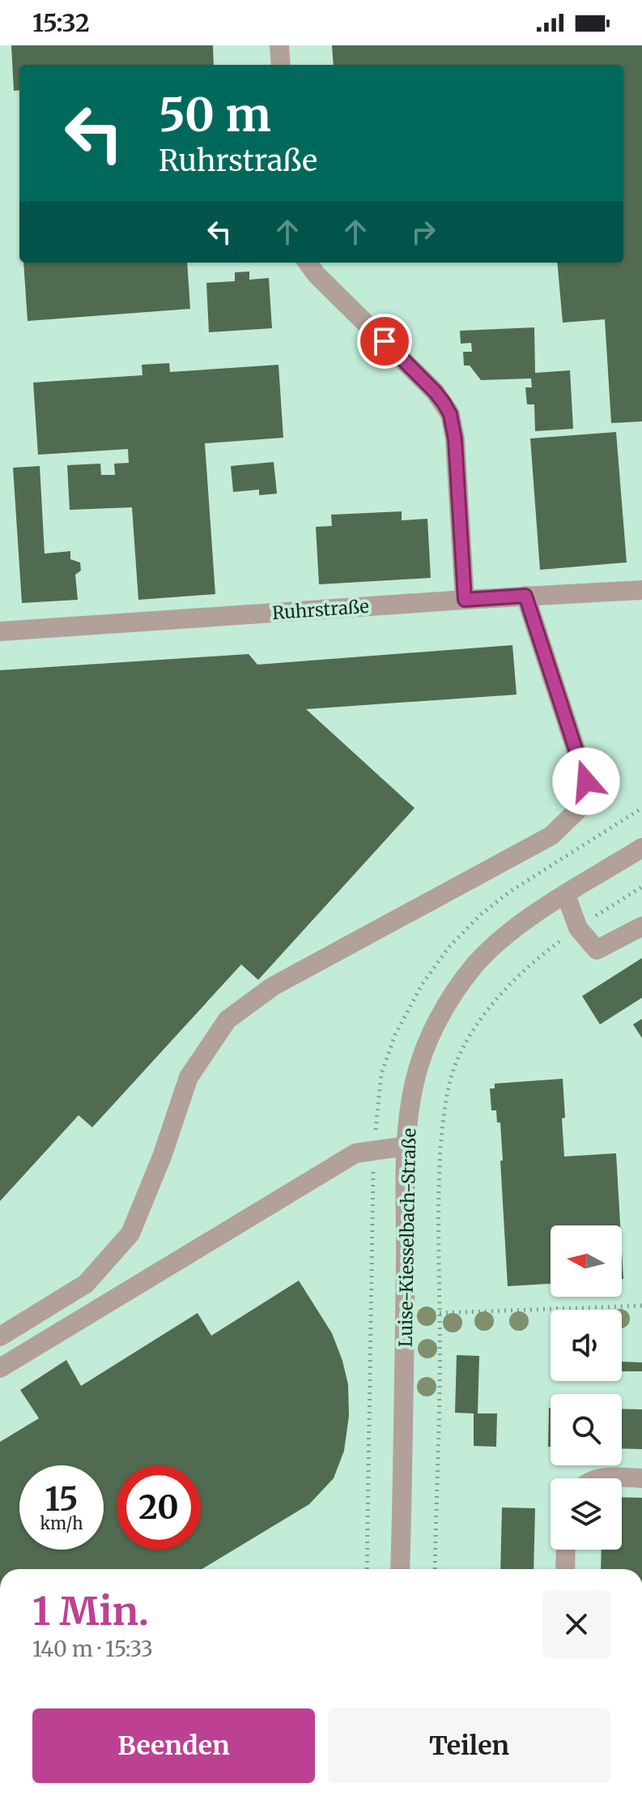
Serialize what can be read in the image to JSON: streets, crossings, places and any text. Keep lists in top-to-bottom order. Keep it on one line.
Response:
{"streets":{"street":["Ruhrstraße","Luise-Kiesselbach-Straße"]},"north":"left","page":{"status":"15:32","turn":["50 m","Ruhrstraße"],"speed":"15 km/h","limit":"20","heading":["1 Min.","140 m · 15:33"],"buttons":["Beenden","Teilen"]}}
